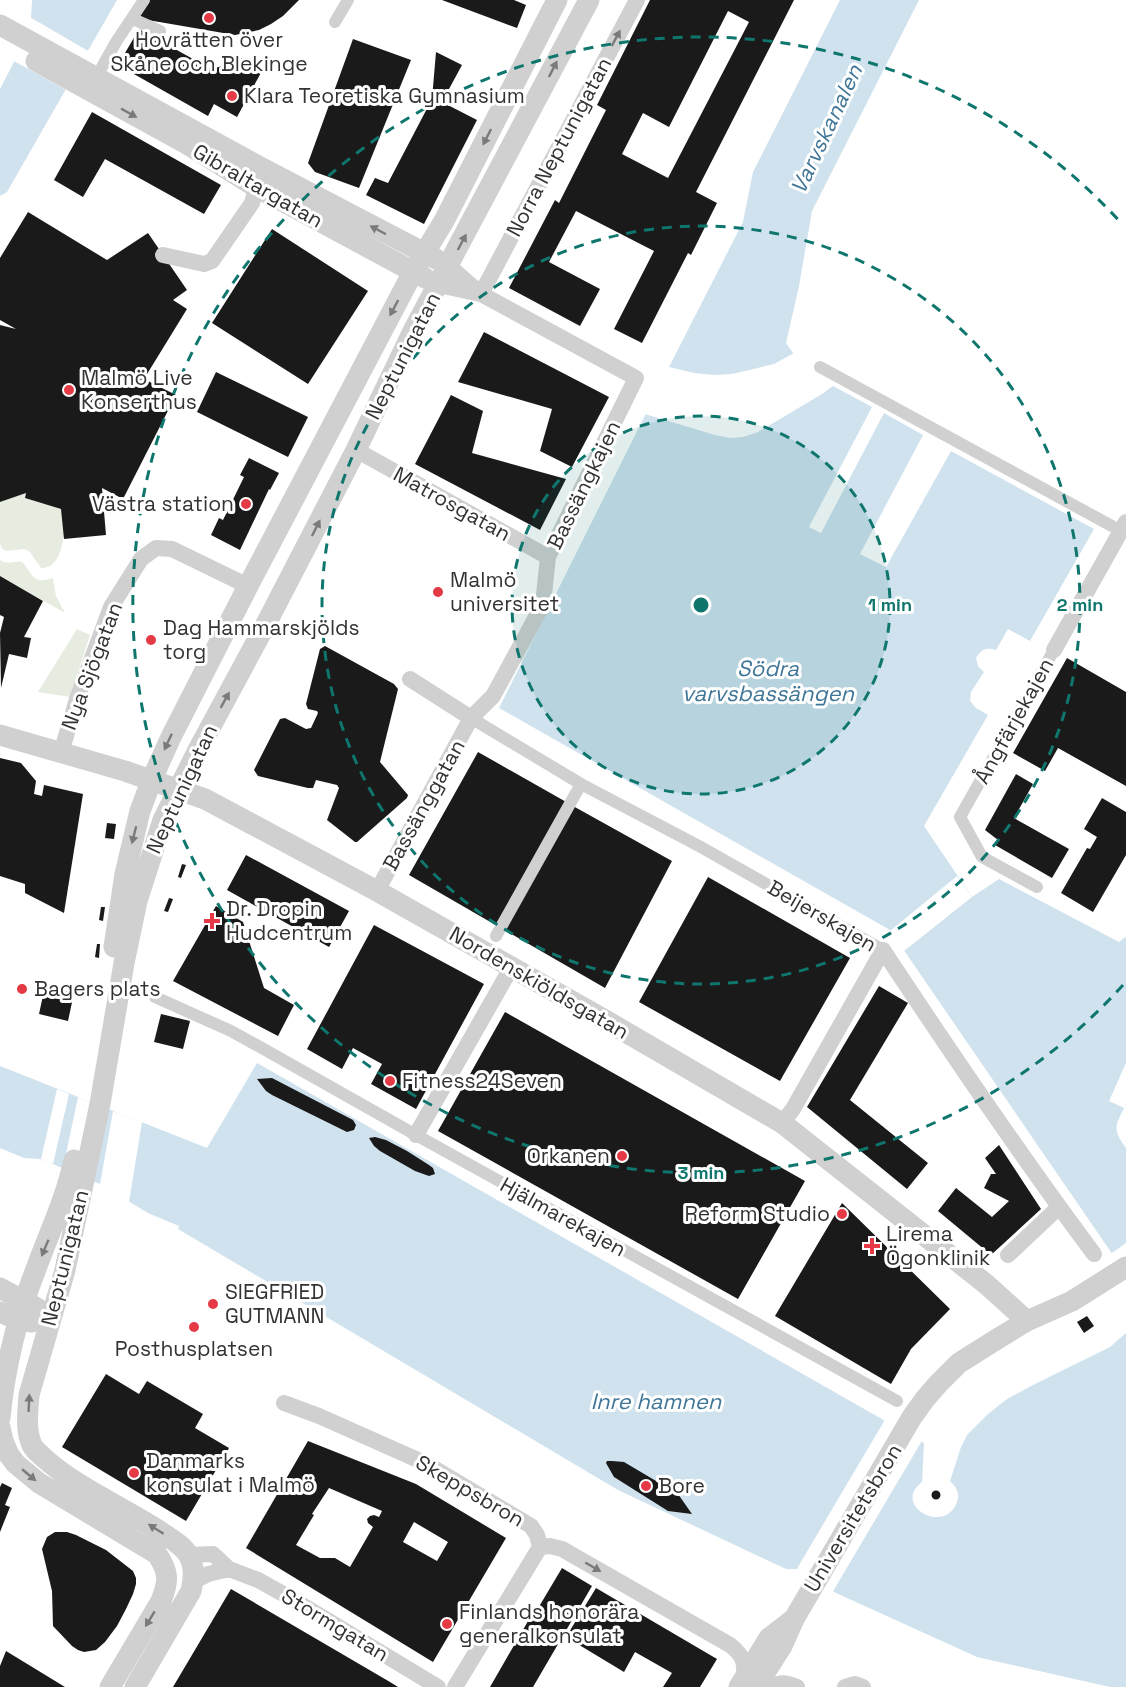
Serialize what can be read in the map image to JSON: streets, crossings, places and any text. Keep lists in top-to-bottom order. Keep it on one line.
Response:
{"streets":{"street":["Norra Neptunigatan","Gibraltargatan","Neptunigatan","Bassängkajen","Matrosgatan","Nya Sjögatan","Ångfärjekajen","Bassänggatan","Beijerskajen","Nordenskiöldsgatan","Hjälmarekajen","Skeppsbron","Universitetsbron","Stormgatan"]},"crossings":[["Norra Neptunigatan","Bassängkajen"],["Gibraltargatan","Neptunigatan"],["Neptunigatan","Matrosgatan"],["Neptunigatan","Nya Sjögatan"],["Neptunigatan","Nordenskiöldsgatan"],["Neptunigatan","Stormgatan"],["Bassängkajen","Matrosgatan"],["Bassängkajen","Bassänggatan"],["Bassängkajen","Beijerskajen"],["Nya Sjögatan","Nordenskiöldsgatan"],["Bassänggatan","Beijerskajen"],["Bassänggatan","Nordenskiöldsgatan"],["Nordenskiöldsgatan","Universitetsbron"],["Skeppsbron","Universitetsbron"]],"one_way":["Norra Neptunigatan","Skeppsbron"],"water":["Varvskanalen","Södra varvsbassängen","Inre hamnen"],"places":{"other":["Hovrätten över Skåne och Blekinge","Klara Teoretiska Gymnasium","Malmö Live Konserthus","Västra station","Malmö universitet","Dag Hammarskjölds torg","Bagers plats","Fitness24Seven","Orkanen","Reform Studio","SIEGFRIED GUTMANN","Posthusplatsen","Danmarks konsulat i Malmö","Bore","Finlands honorära generalkonsulat"],"health":["Dr. Dropin Hudcentrum","Lirema Ögonklinik"]},"rings":["1 min","2 min","3 min"]}
